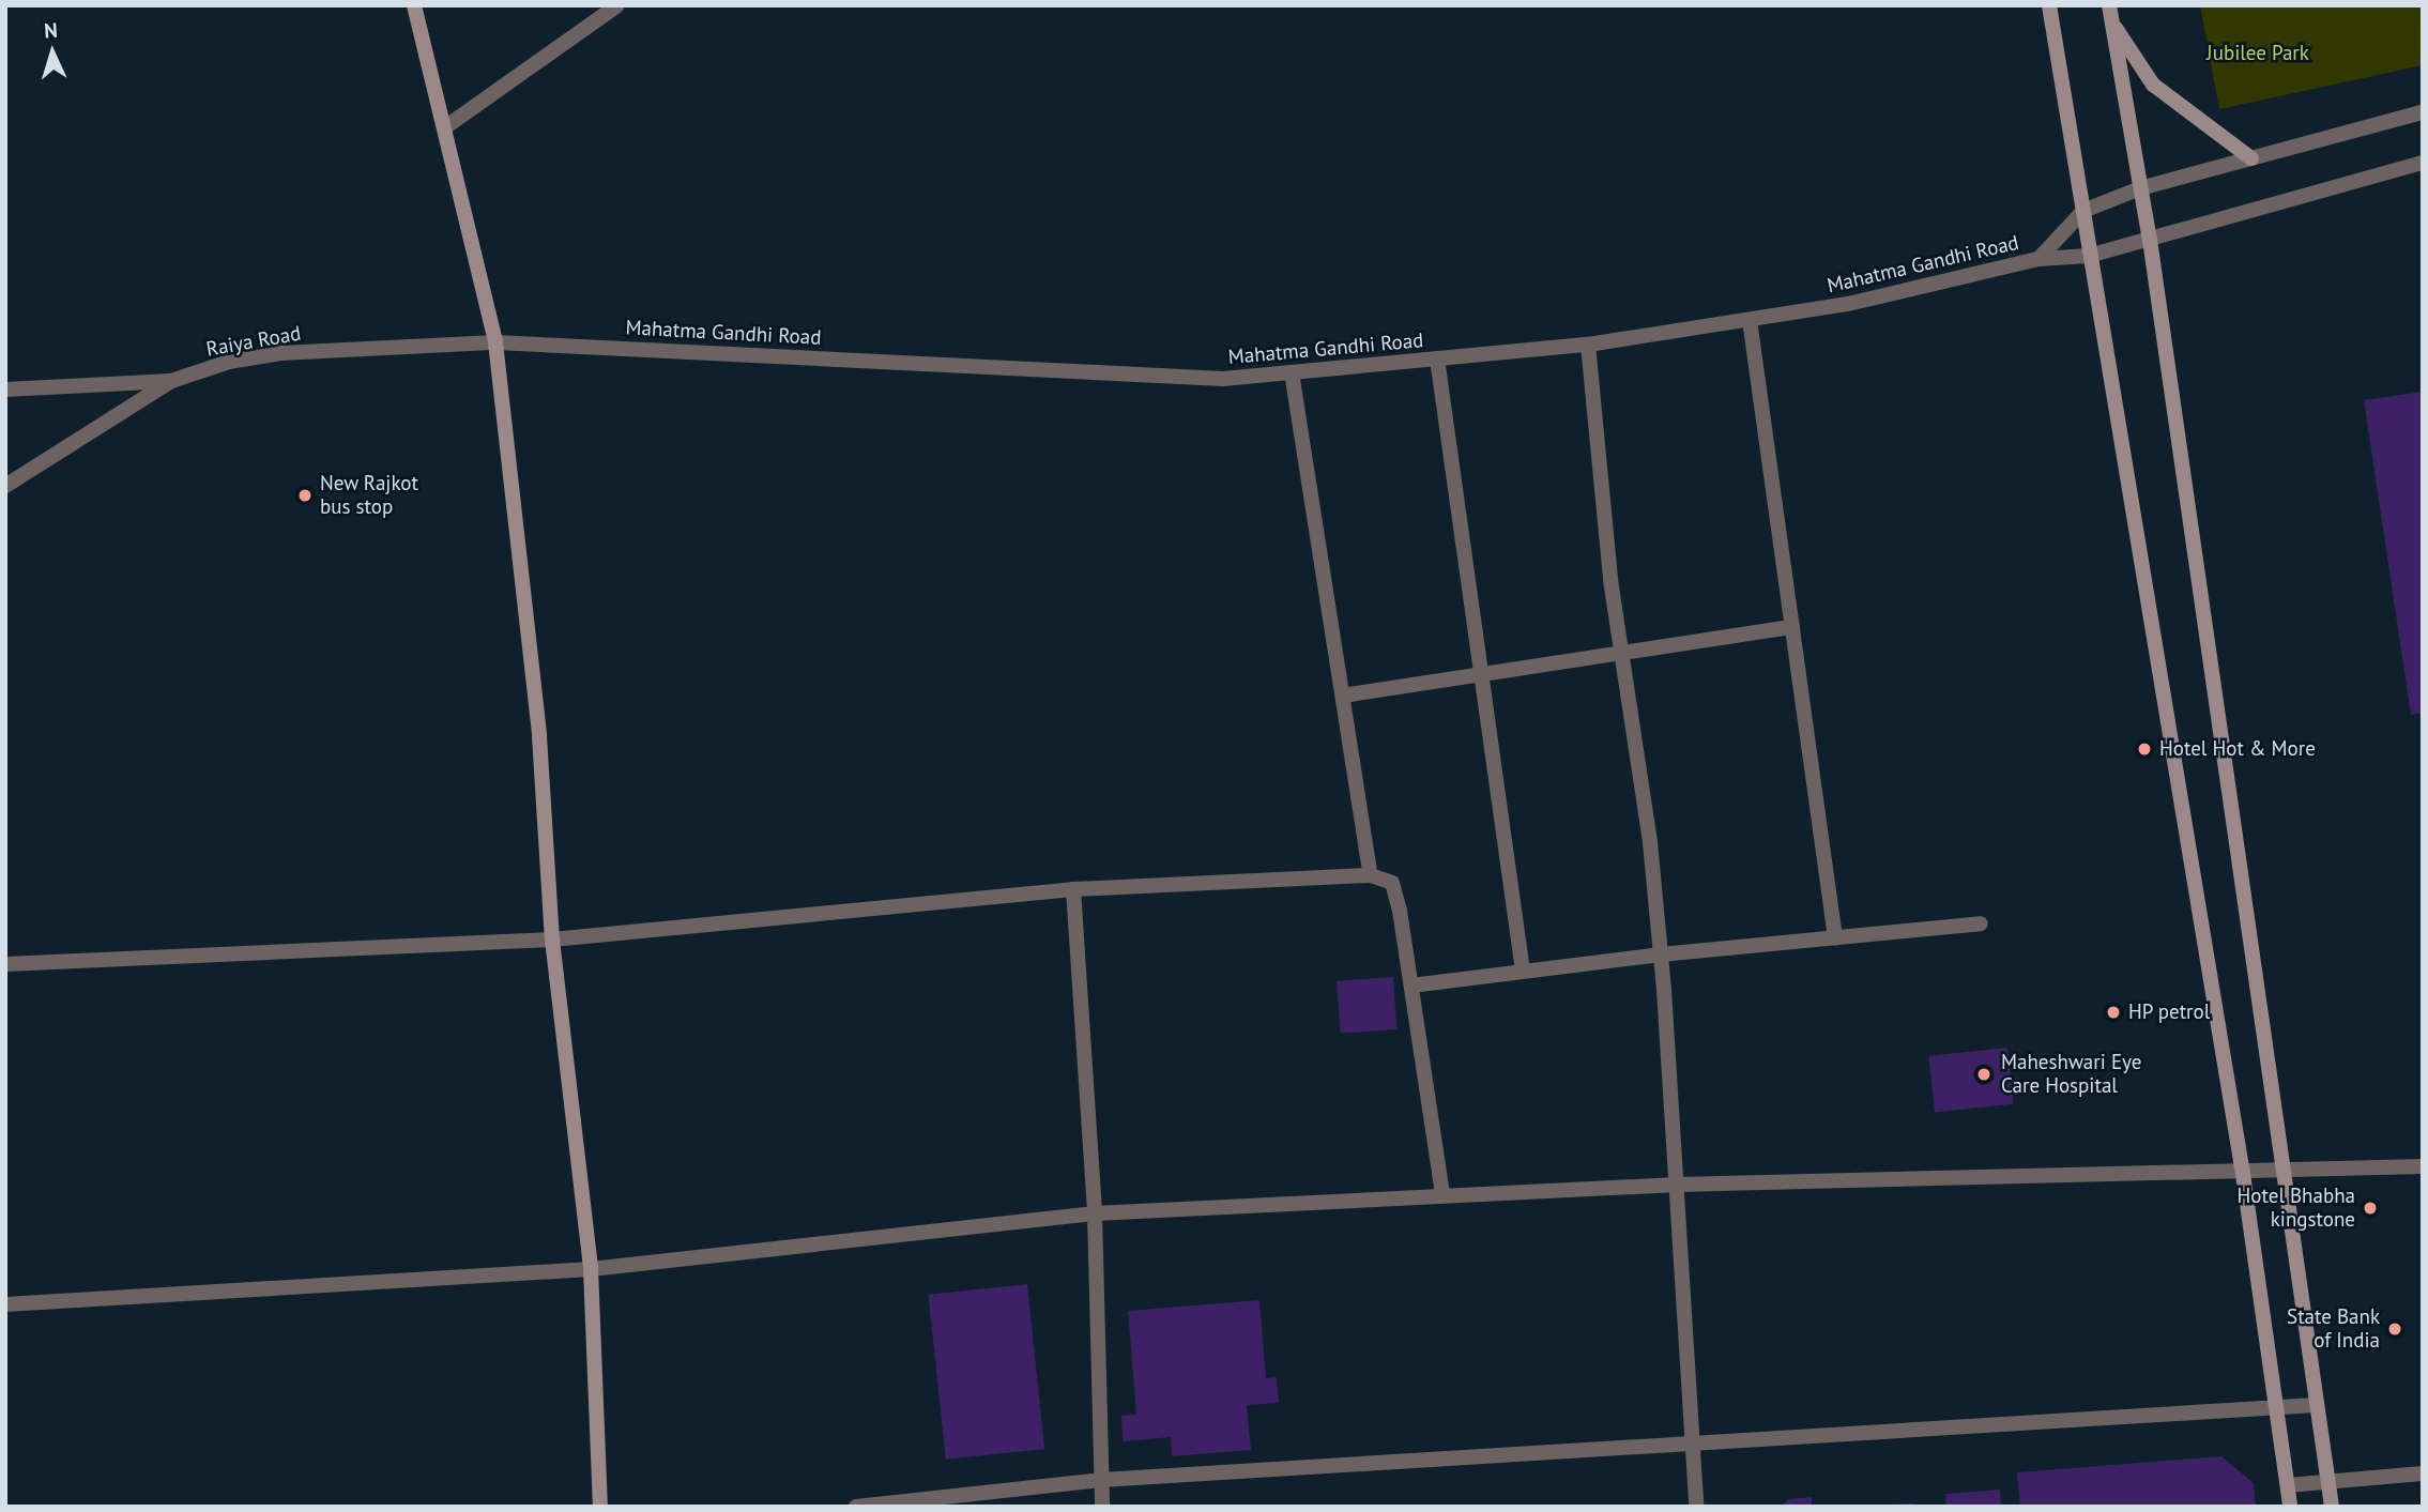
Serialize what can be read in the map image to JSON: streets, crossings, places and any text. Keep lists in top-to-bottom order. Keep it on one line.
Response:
{"streets":{"street":["Mahatma Gandhi Road","Raiya Road"]},"crossings":[["Mahatma Gandhi Road","Raiya Road"]],"parks":["Jubilee Park"],"places":["New Rajkot bus stop","Hotel Hot & More","HP petrol","Maheshwari Eye Care Hospital","Hotel Bhabha kingstone","State Bank of India"],"north":"top"}
